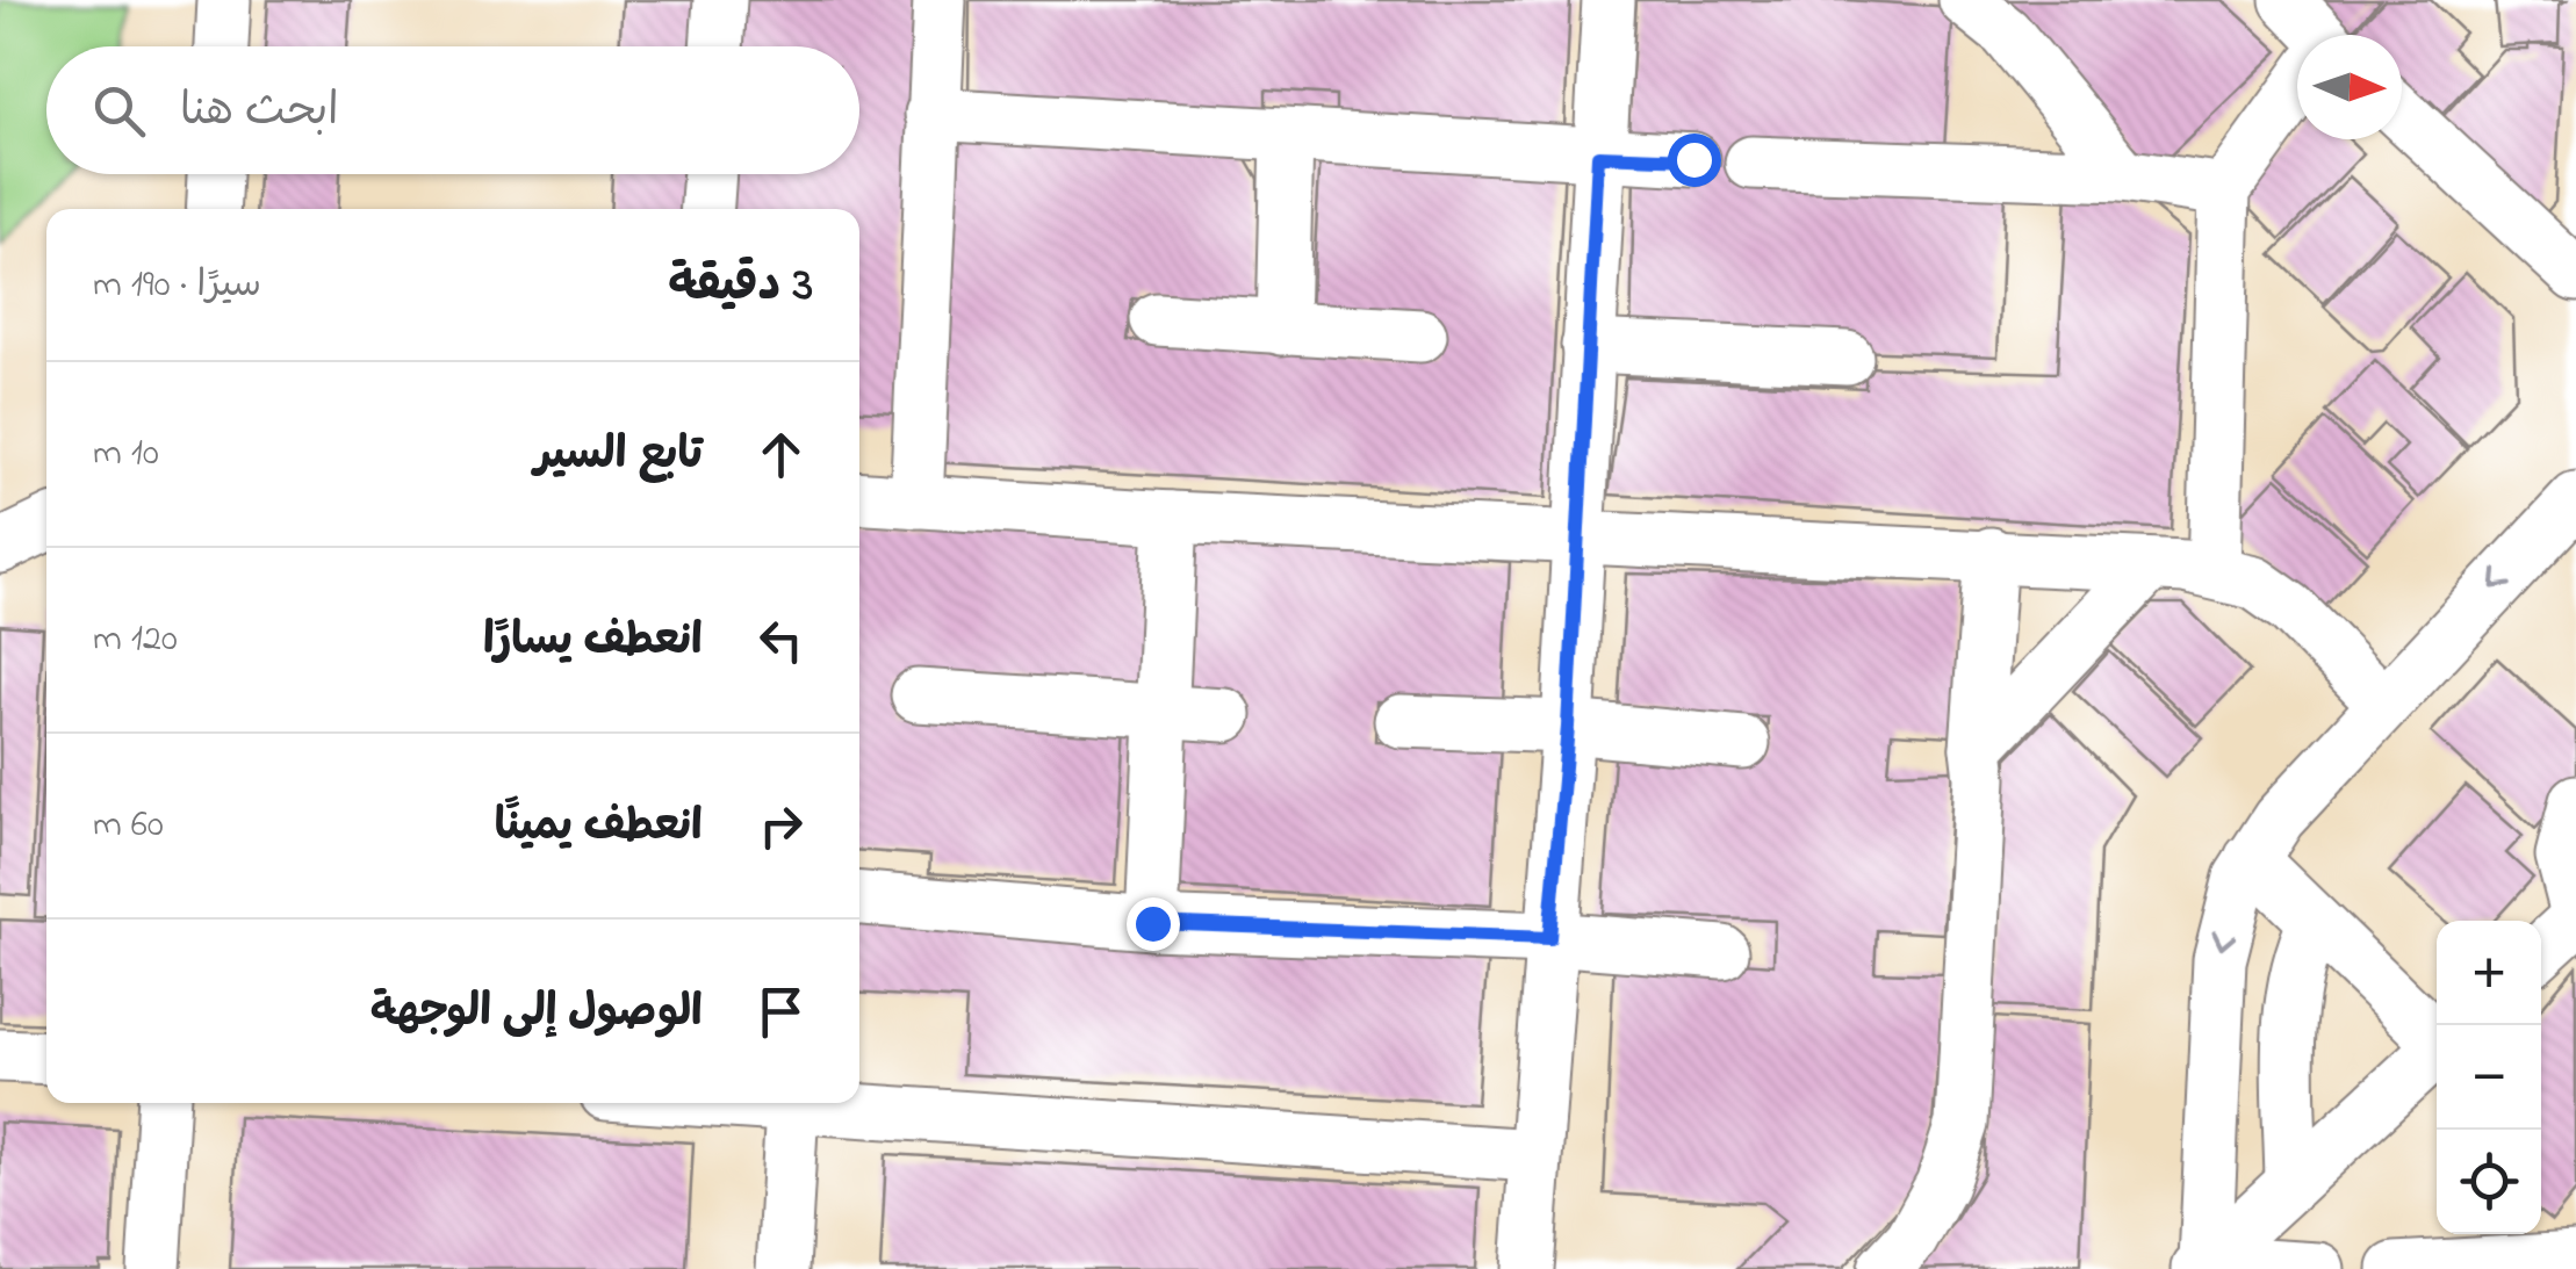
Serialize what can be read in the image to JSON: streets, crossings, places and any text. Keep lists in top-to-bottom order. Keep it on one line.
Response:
{"north":"right","page":{"search":"ابحث هنا","heading":["3 دقيقة","سيرًا · 190 m"],"list":[["تابع السير","10 m"],["انعطف يسارًا","120 m"],["انعطف يمينًا","60 m"],"الوصول إلى الوجهة"],"map_buttons":["+","−"]}}
